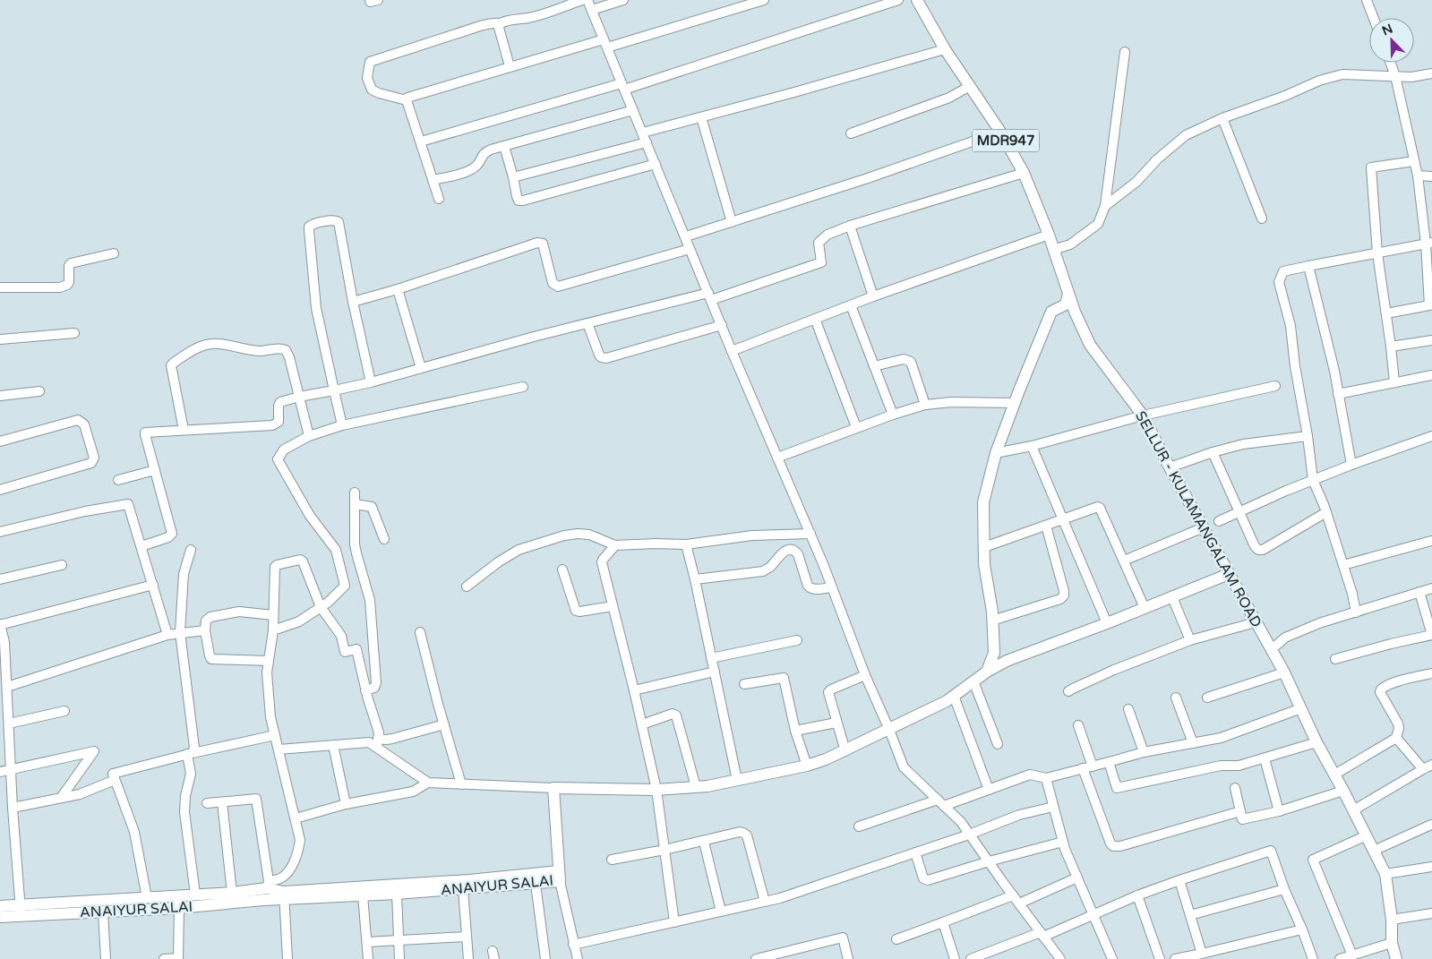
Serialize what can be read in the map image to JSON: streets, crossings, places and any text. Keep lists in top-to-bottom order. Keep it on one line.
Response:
{"streets":{"main road":["MDR947","SELLUR - KULAMANGALAM ROAD","ANAIYUR SALAI"]},"north":"top left"}
